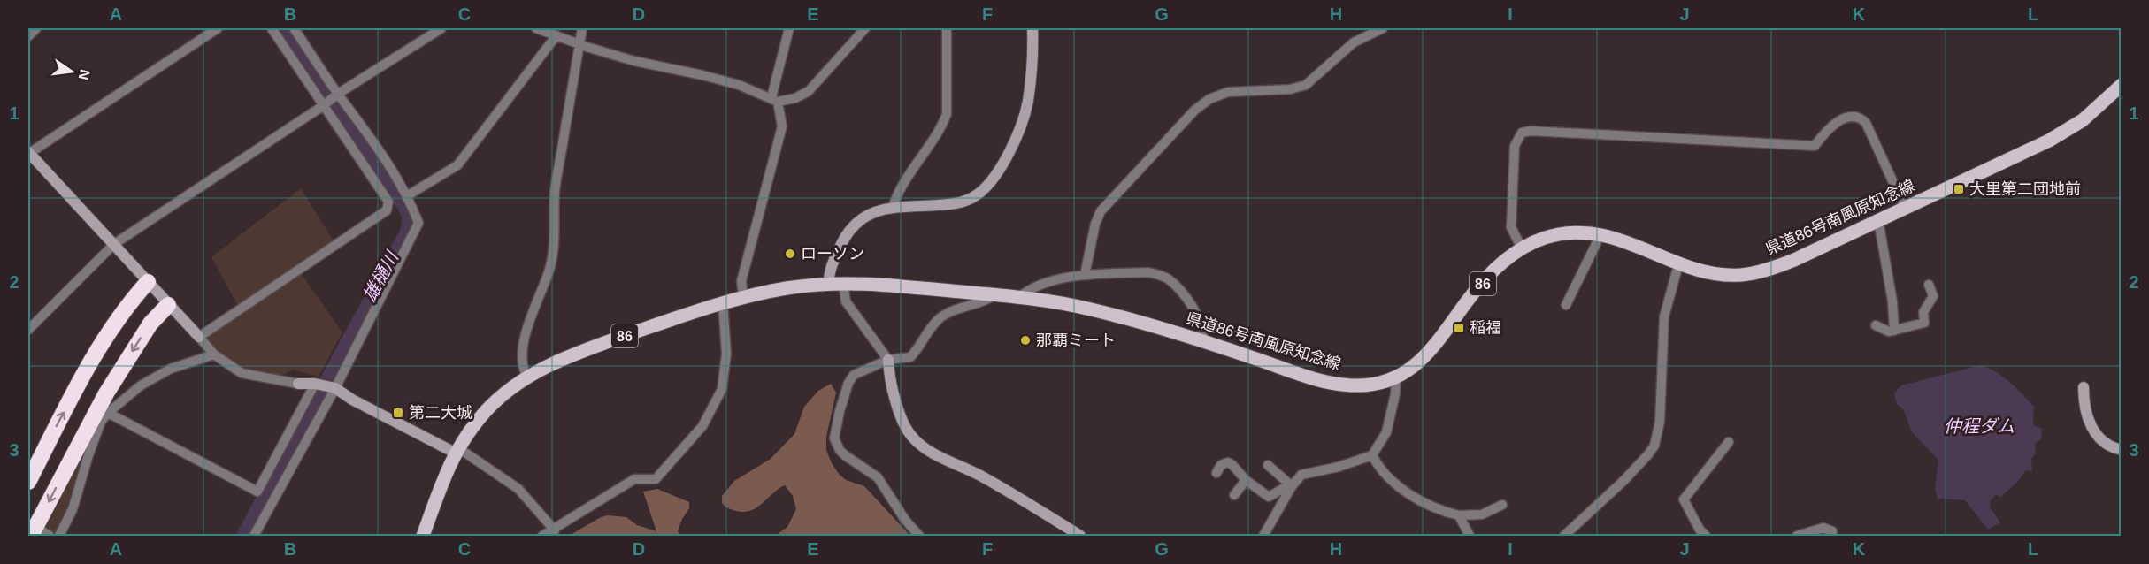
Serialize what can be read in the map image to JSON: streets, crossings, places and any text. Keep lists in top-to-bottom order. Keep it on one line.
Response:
{"streets":{"main road":["県道86号南風原知念線","86"]},"water":["雄樋川","仲程ダム"],"places":{"transit":["大里第二団地前","稲福","第二大城"],"other":["ローソン","那覇ミート"]},"north":"right","grid":{"columns":["A","B","C","D","E","F","G","H","I","J","K","L"],"rows":["1","2","3"]}}
